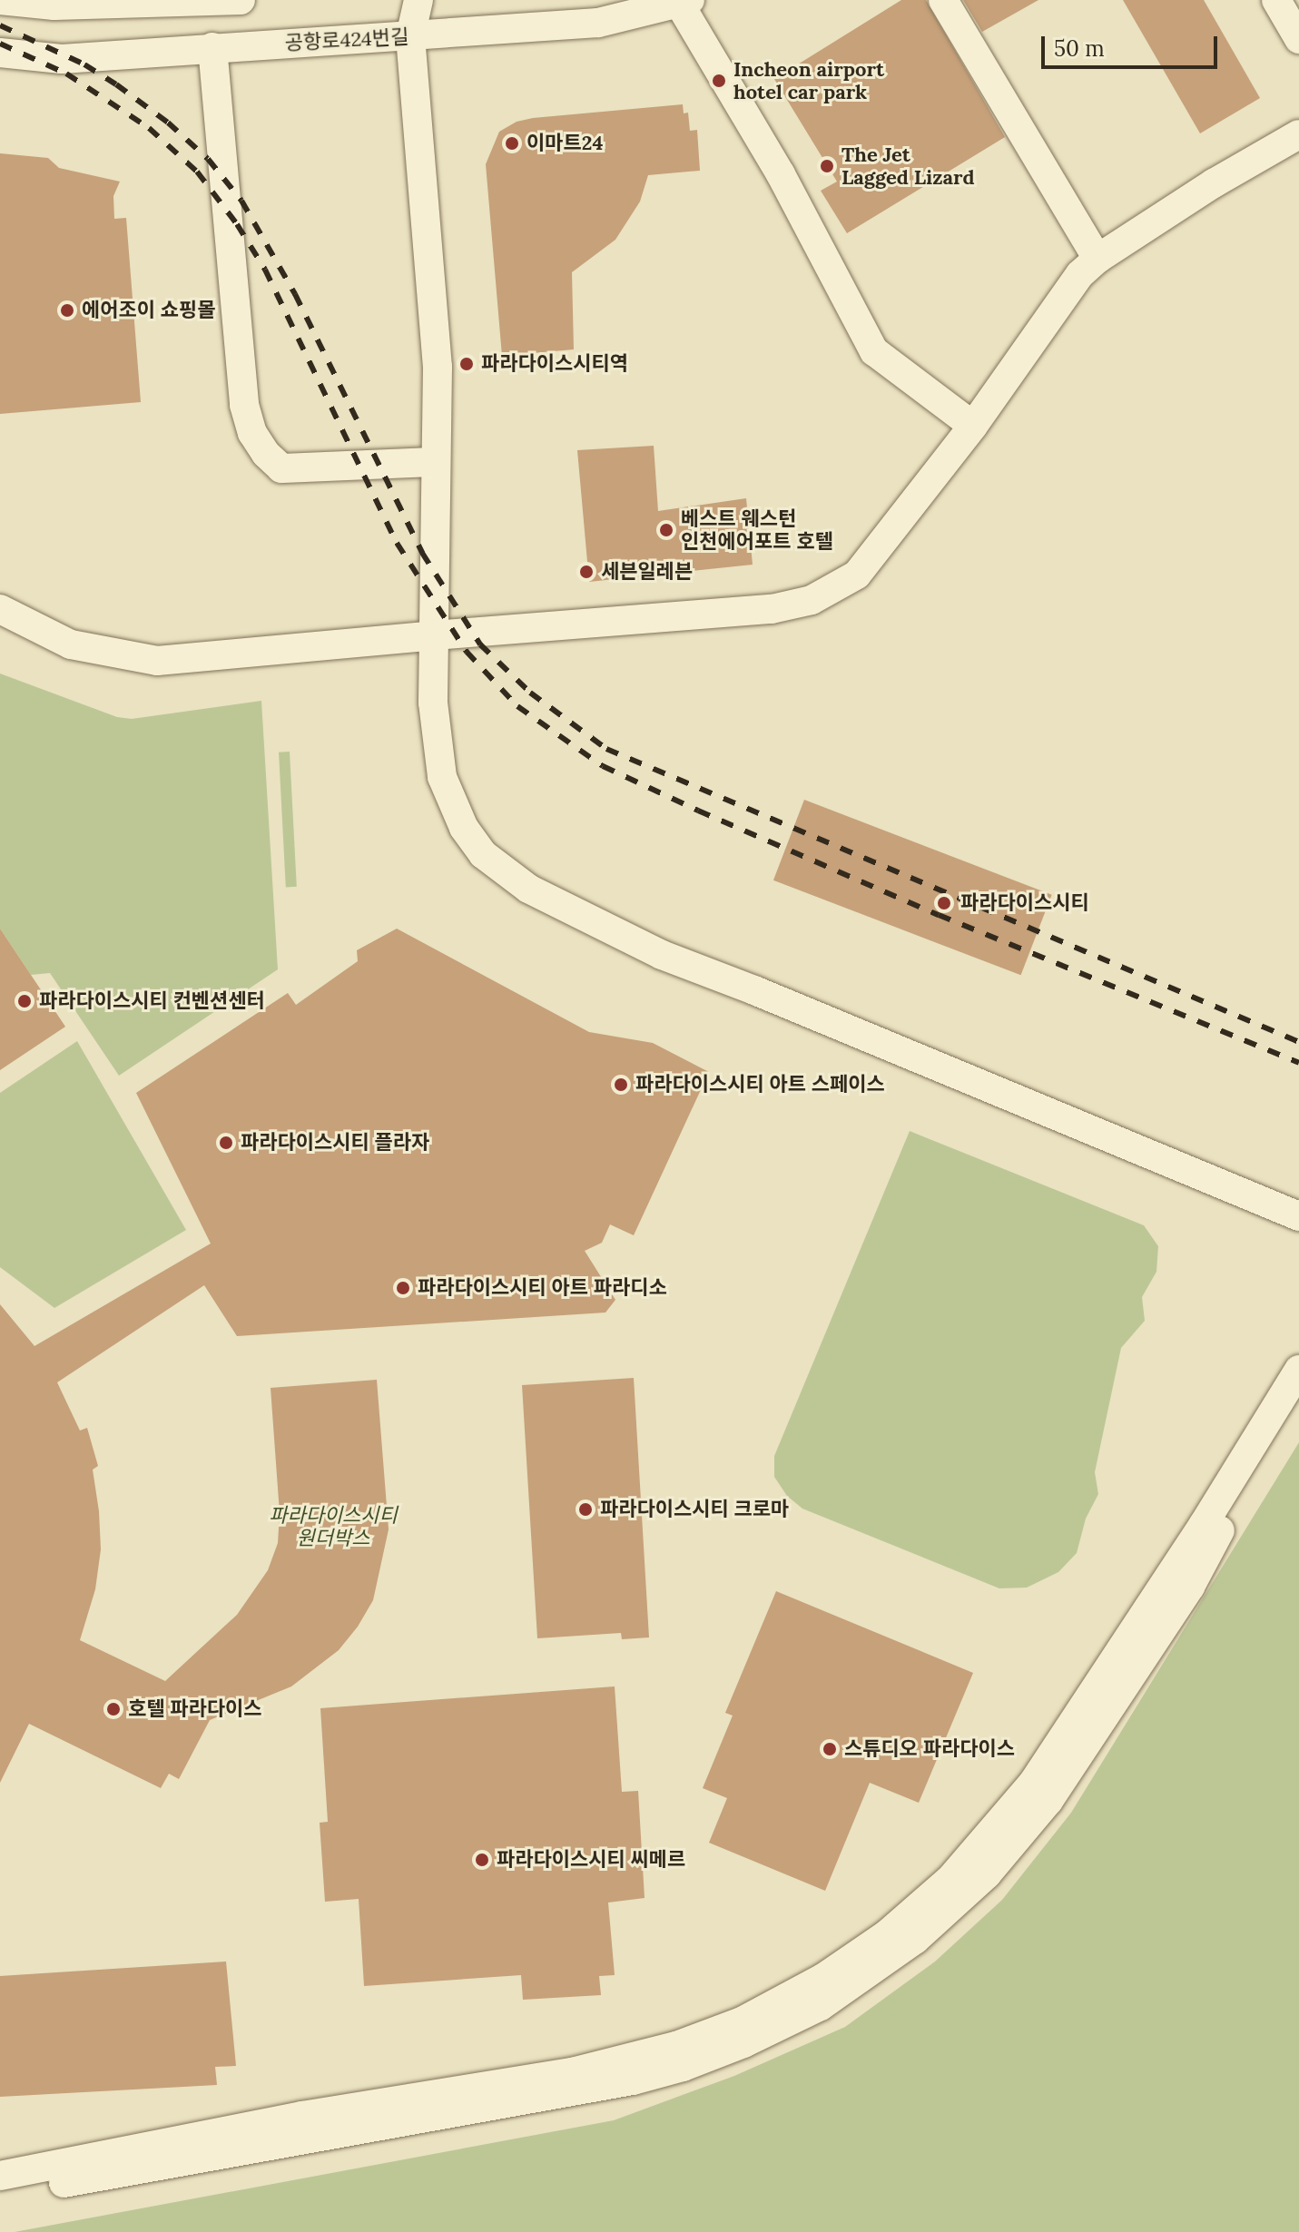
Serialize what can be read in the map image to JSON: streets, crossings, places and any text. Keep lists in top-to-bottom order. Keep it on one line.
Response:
{"streets":{"street":["공항로424번길"]},"parks":["파라다이스시티 원더박스"],"places":["Incheon airport hotel car park","이마트24","The Jet Lagged Lizard","에어조이 쇼핑몰","파라다이스시티역","베스트 웨스턴 인천에어포트 호텔","세븐일레븐","파라다이스시티","파라다이스시티 컨벤션센터","파라다이스시티 아트 스페이스","파라다이스시티 플라자","파라다이스시티 아트 파라디소","파라다이스시티 크로마","호텔 파라다이스","스튜디오 파라다이스","파라다이스시티 씨메르"],"scale_bar":"50 m"}
